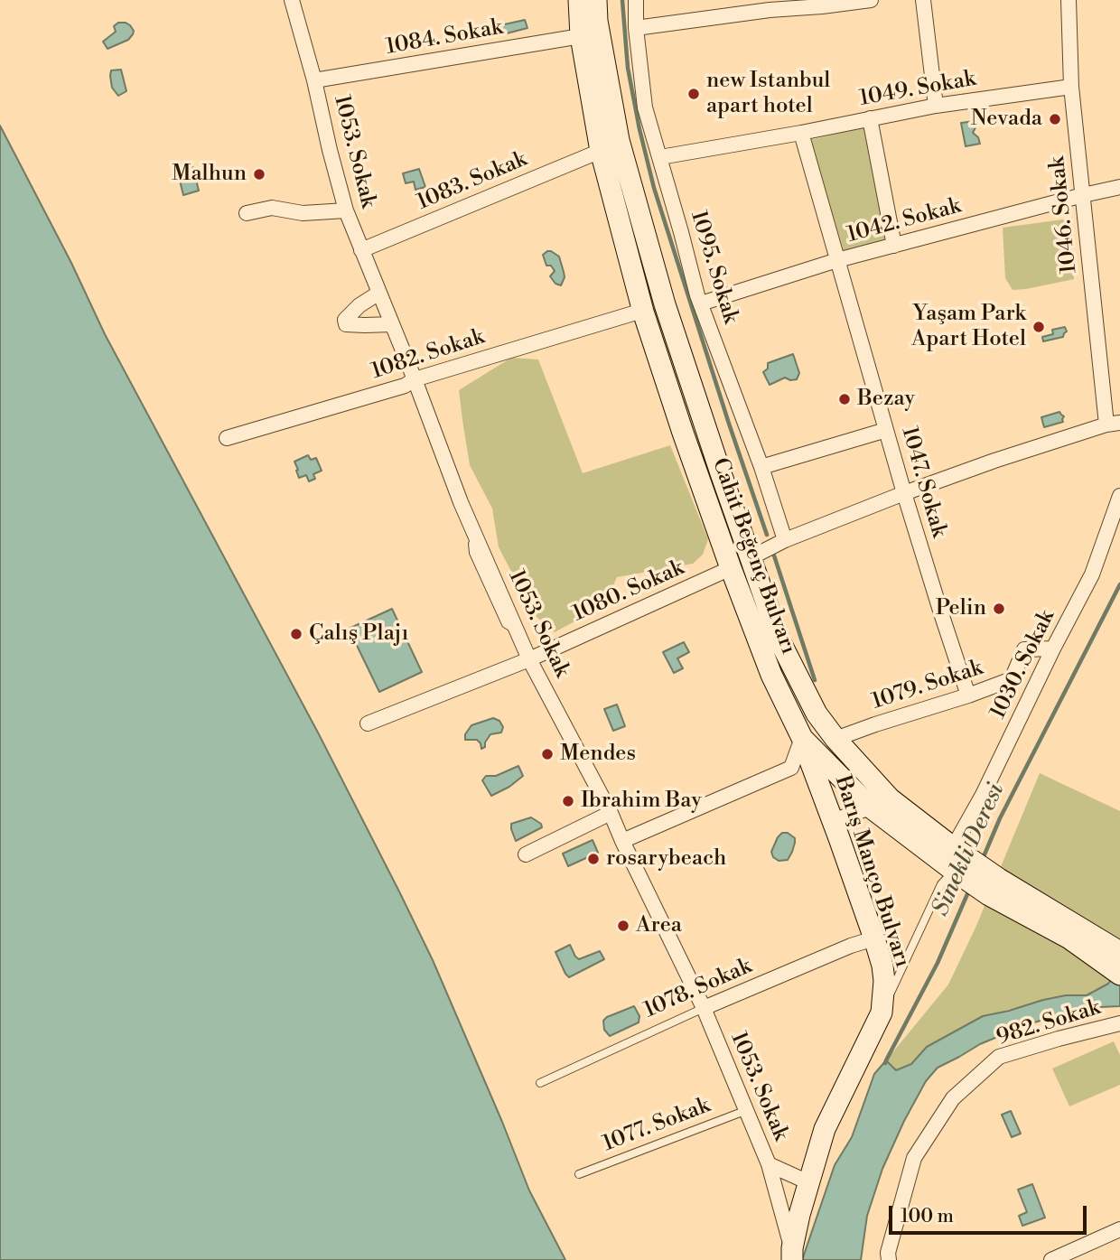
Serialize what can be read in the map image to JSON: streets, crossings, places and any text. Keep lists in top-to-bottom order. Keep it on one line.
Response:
{"streets":{"main road":["Cahit Beğenç Bulvarı","Barış Manço Bulvarı"],"street":["1084. Sokak","1049. Sokak","1053. Sokak","1083. Sokak","1046. Sokak","1042. Sokak","1095. Sokak","1082. Sokak","1047. Sokak","1080. Sokak","1030. Sokak","1079. Sokak","1078. Sokak","982. Sokak"],"lane":["1077. Sokak"]},"crossings":[["1084. Sokak","1053. Sokak"],["1084. Sokak","Cahit Beğenç Bulvarı"],["1049. Sokak","1046. Sokak"],["1049. Sokak","1095. Sokak"],["1049. Sokak","1047. Sokak"],["1053. Sokak","1083. Sokak"],["1053. Sokak","1082. Sokak"],["1053. Sokak","1080. Sokak"],["1053. Sokak","Barış Manço Bulvarı"],["1053. Sokak","1078. Sokak"],["1053. Sokak","1077. Sokak"],["1083. Sokak","Cahit Beğenç Bulvarı"],["1046. Sokak","1042. Sokak"],["1042. Sokak","1095. Sokak"],["1042. Sokak","1047. Sokak"],["1082. Sokak","Cahit Beğenç Bulvarı"],["1047. Sokak","1079. Sokak"],["Cahit Beğenç Bulvarı","1080. Sokak"],["Cahit Beğenç Bulvarı","1030. Sokak"],["Cahit Beğenç Bulvarı","1079. Sokak"],["Cahit Beğenç Bulvarı","Barış Manço Bulvarı"],["1030. Sokak","1079. Sokak"],["Barış Manço Bulvarı","1078. Sokak"]],"water":["Sinekli Deresi"],"places":["new Istanbul apart hotel","Nevada","Malhun","Yaşam Park Apart Hotel","Bezay","Pelin","Çalış Plajı","Mendes","Ibrahim Bay","rosarybeach","Area"],"scale_bar":"100 m"}
